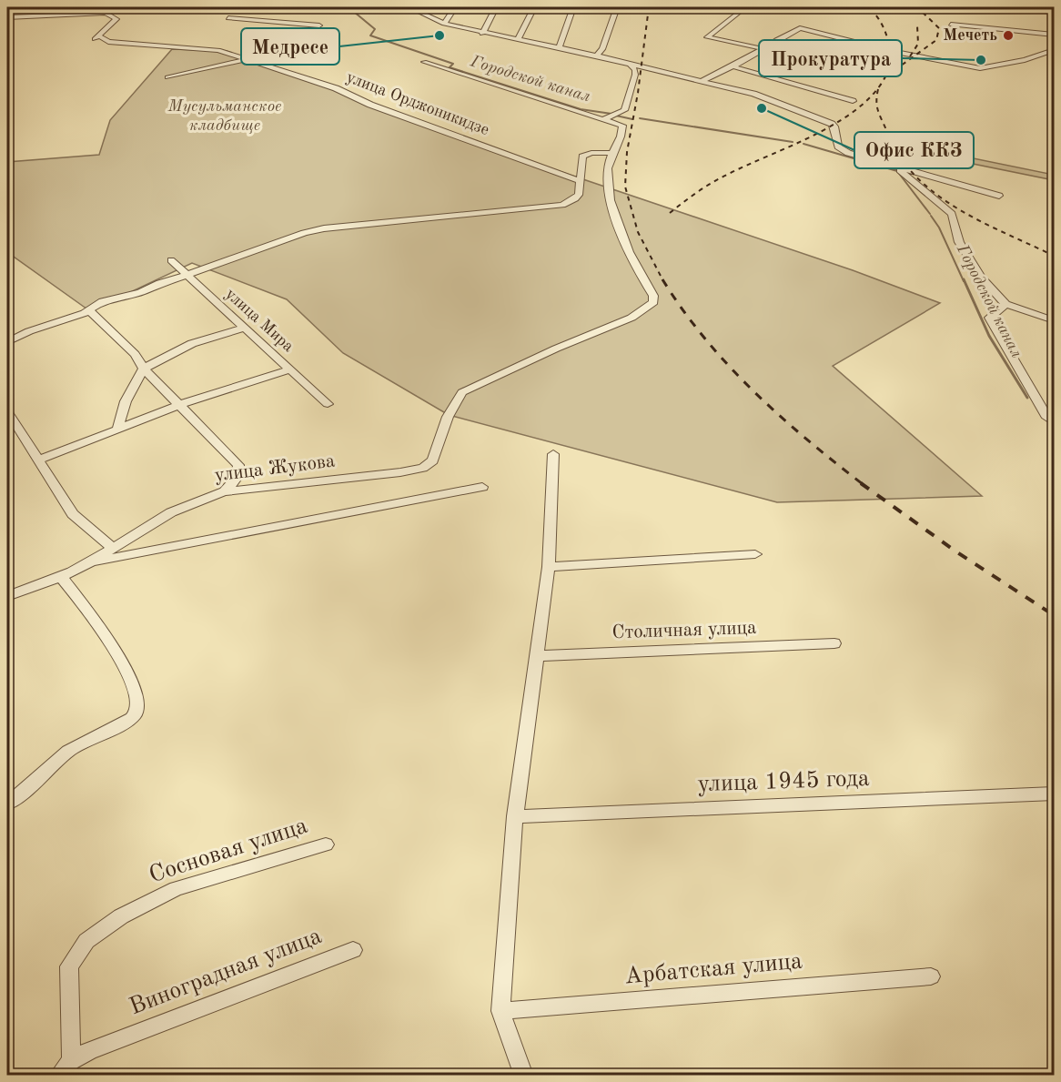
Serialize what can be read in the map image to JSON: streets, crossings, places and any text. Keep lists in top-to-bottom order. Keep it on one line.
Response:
{"streets":{"street":["улица Орджоникидзе","улица Мира","улица Жукова","Столичная улица","улица 1945 года","Сосновая улица","Арбатская улица","Виноградная улица"]},"crossings":[["Сосновая улица","Виноградная улица"]],"water":["Городской канал"],"parks":["Мусульманское кладбище"],"places":["Медресе","Мечеть","Прокуратура","Офис ККЗ"]}
